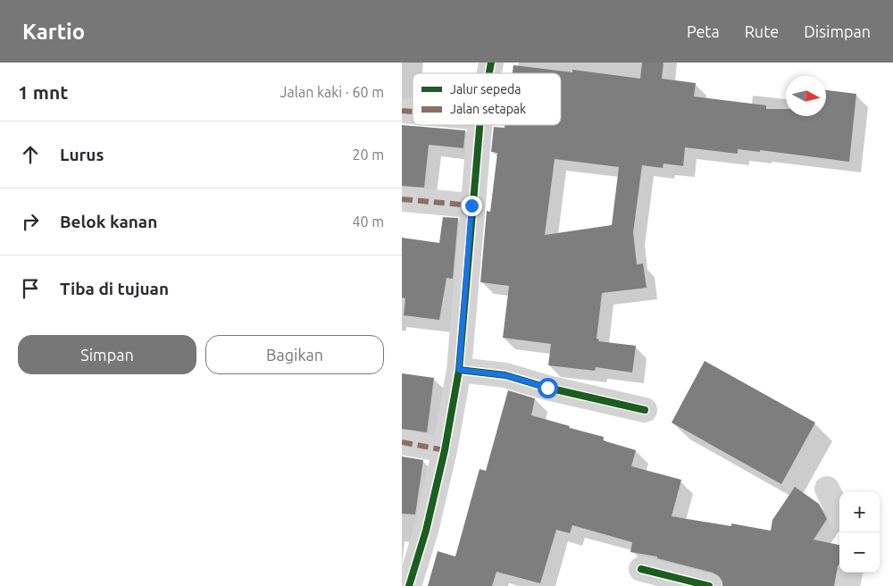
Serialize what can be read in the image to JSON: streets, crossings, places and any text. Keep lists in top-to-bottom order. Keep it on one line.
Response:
{"legend":["Jalur sepeda","Jalan setapak"],"north":"right","page":{"header":"Kartio","nav":["Peta","Rute","Disimpan"],"heading":["1 mnt","Jalan kaki · 60 m"],"list":[["Lurus","20 m"],["Belok kanan","40 m"],"Tiba di tujuan"],"buttons":["Simpan","Bagikan"],"map_buttons":["+","−"]}}
